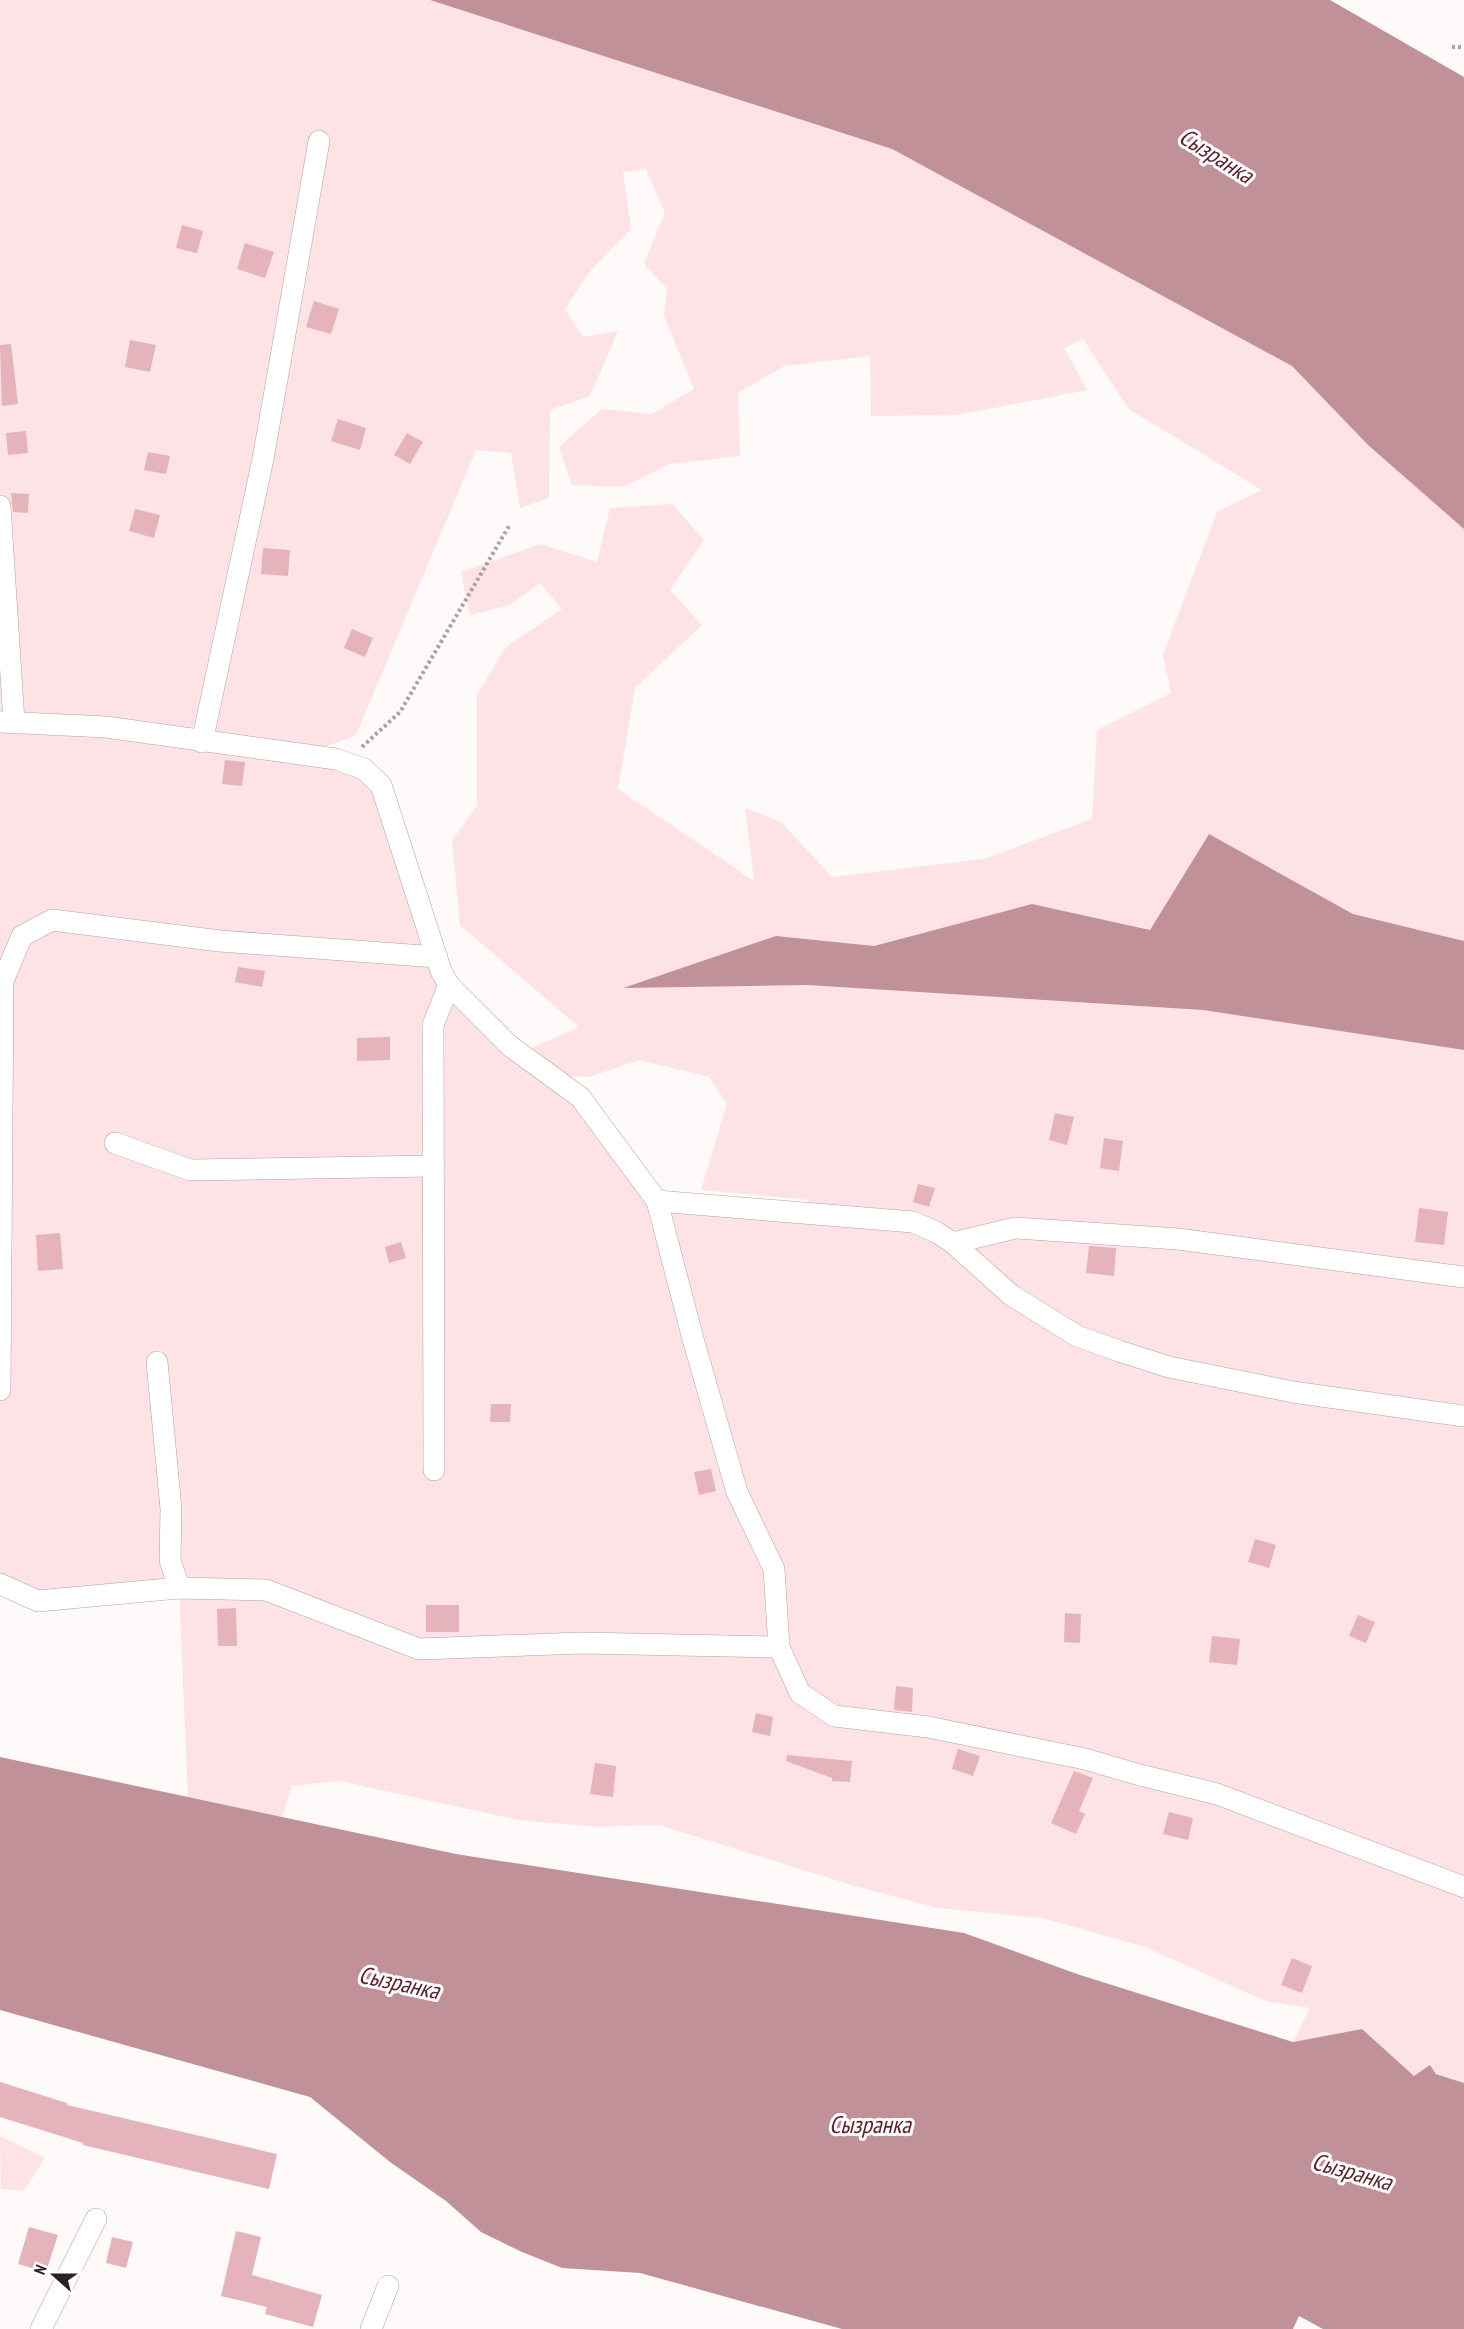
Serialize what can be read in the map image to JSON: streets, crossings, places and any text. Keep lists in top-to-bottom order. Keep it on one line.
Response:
{"water":["Сызранка"],"north":"left"}
